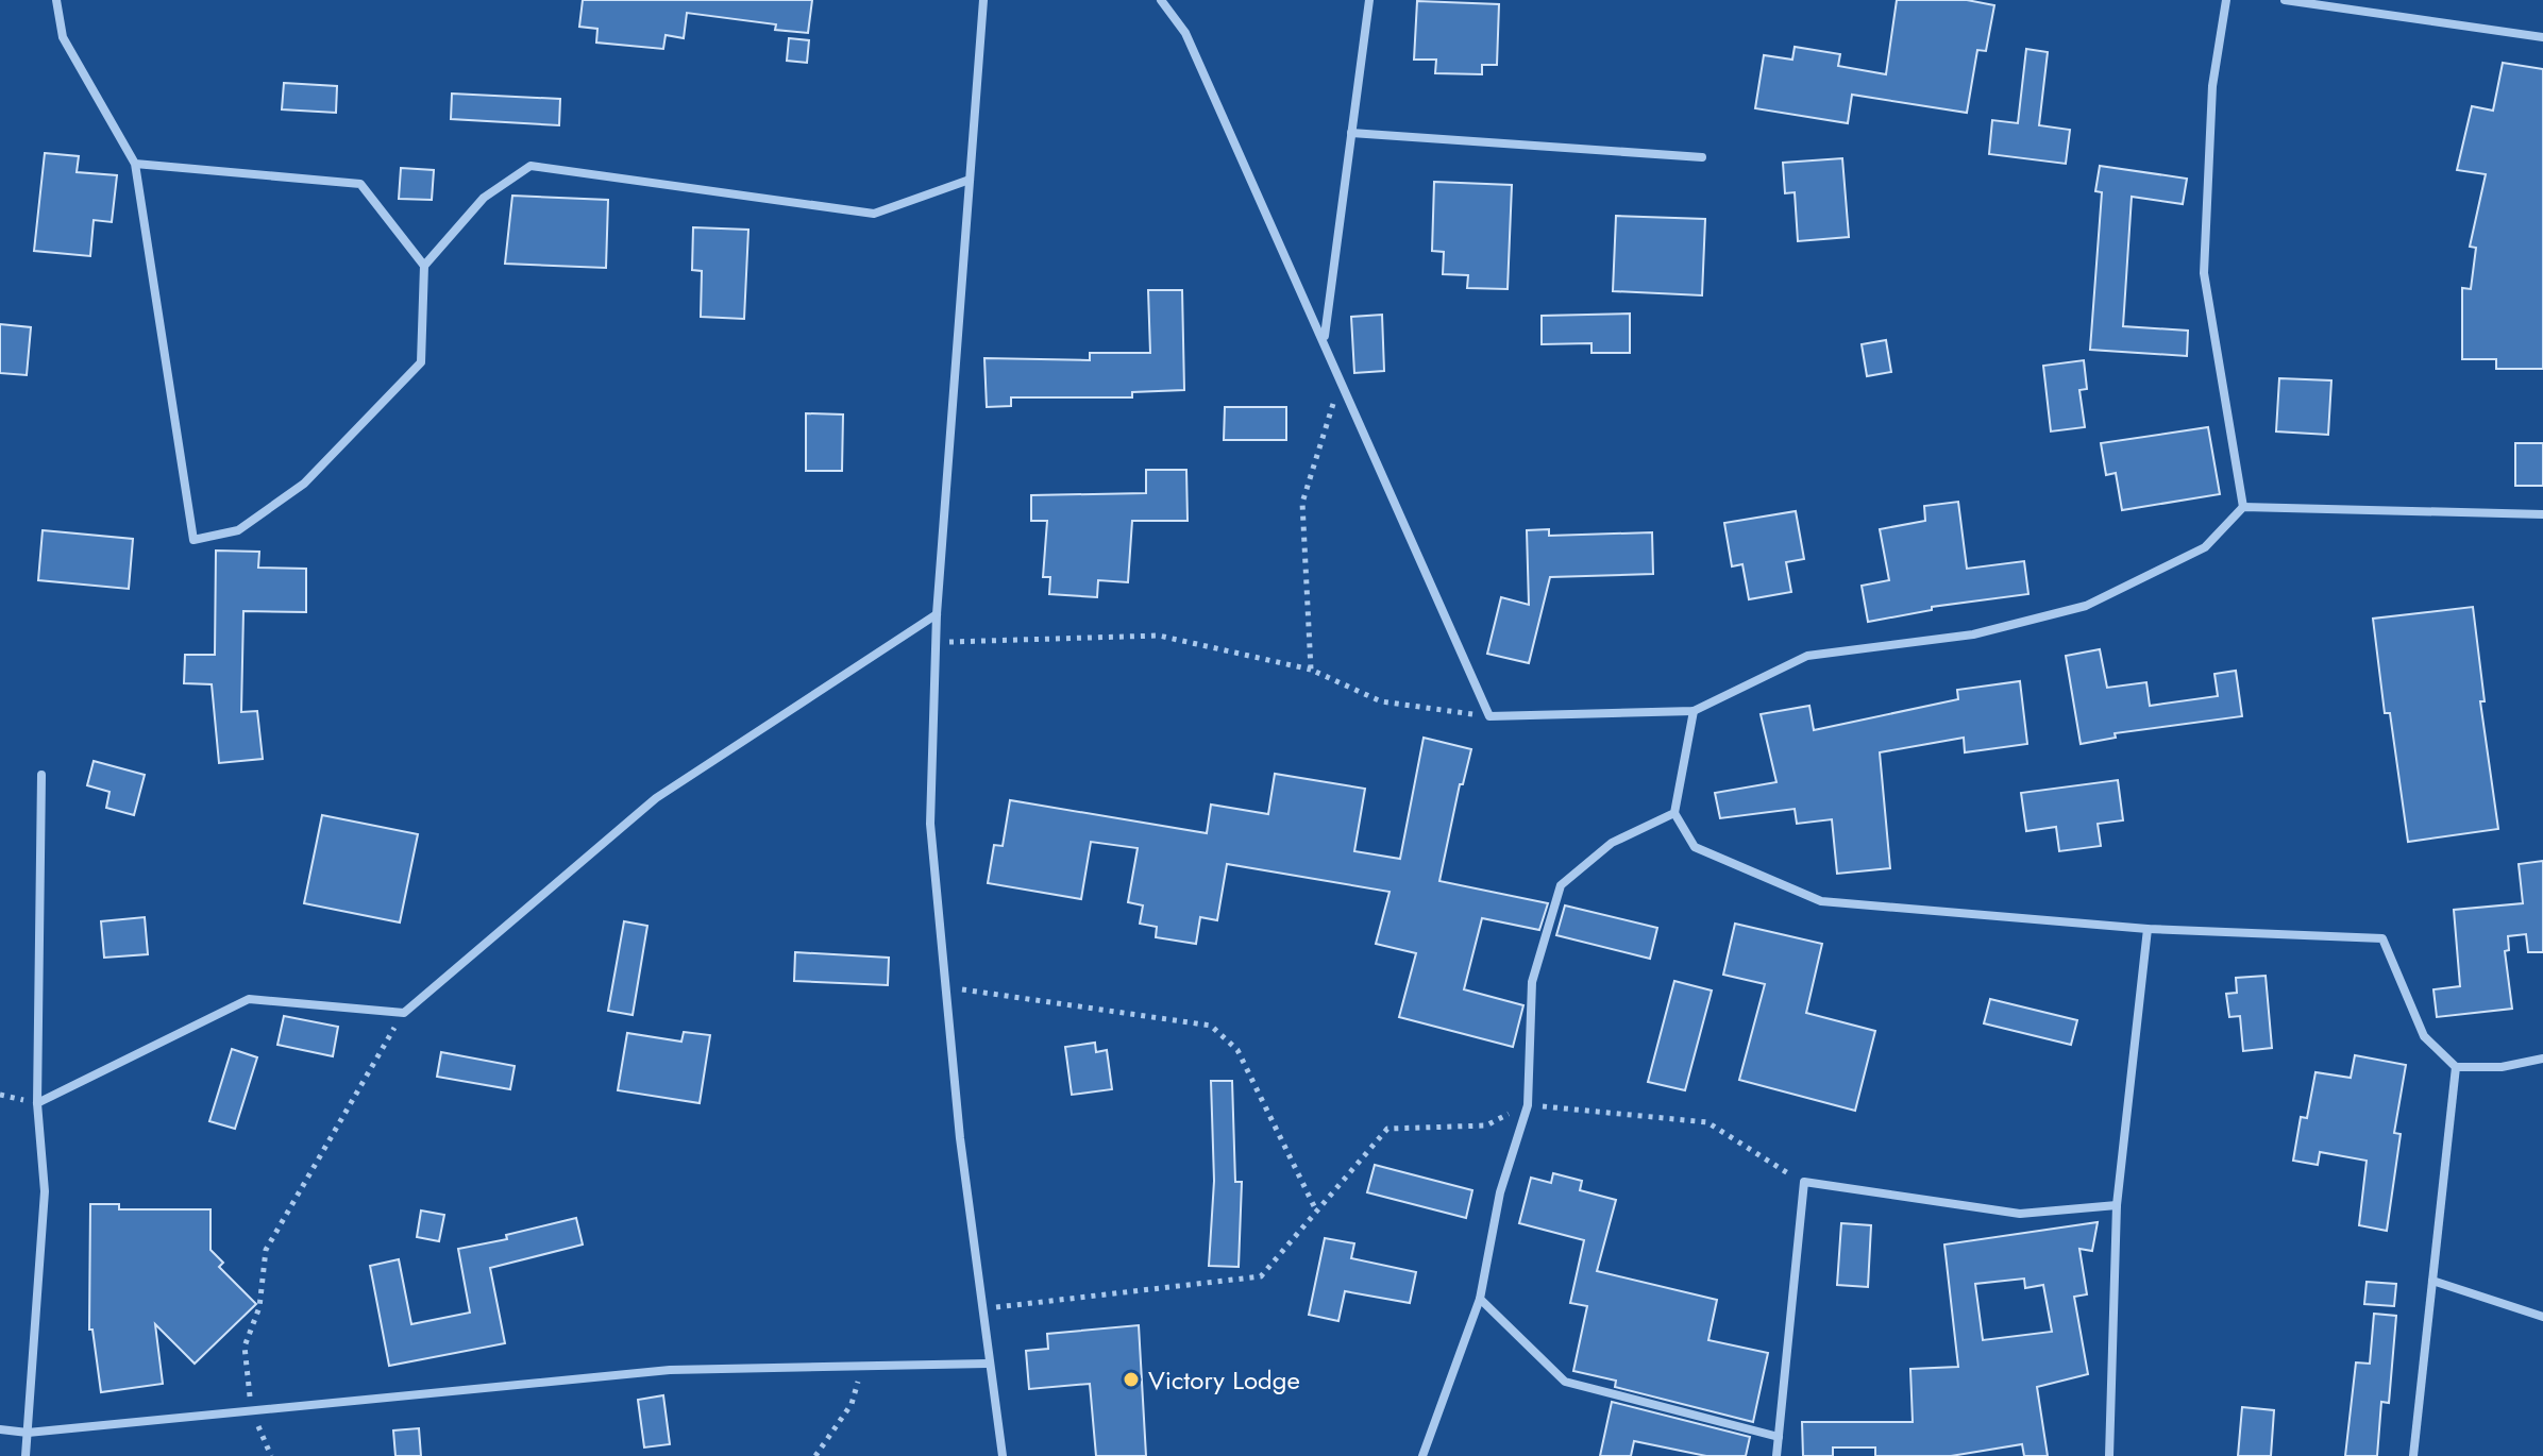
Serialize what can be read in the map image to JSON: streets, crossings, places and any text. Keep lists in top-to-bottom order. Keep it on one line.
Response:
{"places":["Victory Lodge"]}
